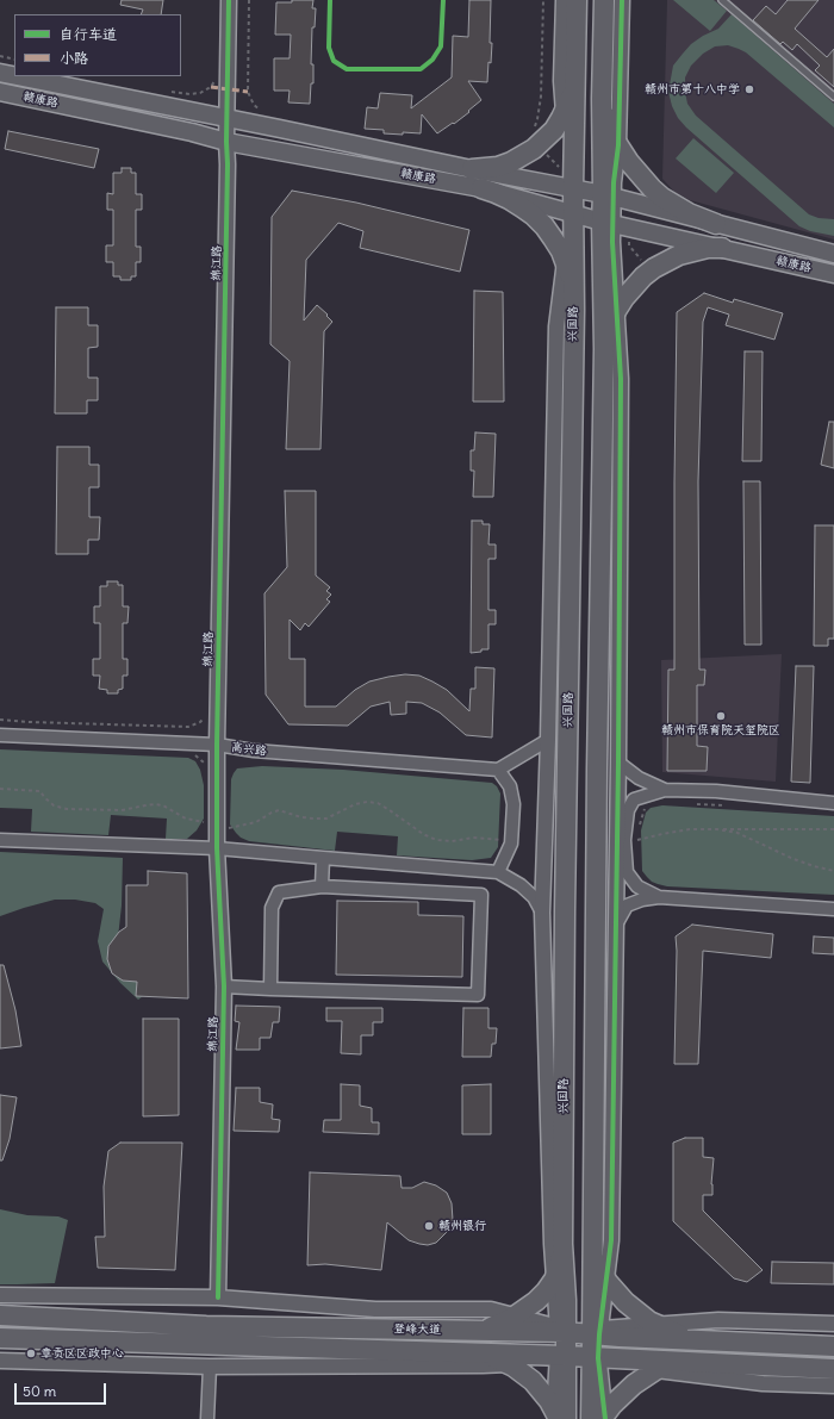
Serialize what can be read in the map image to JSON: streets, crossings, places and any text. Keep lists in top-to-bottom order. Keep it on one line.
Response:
{"streets":{"main road":["赣康路","兴国路","登峰大道"],"street":["绵江路","高兴路"]},"crossings":[["赣康路","绵江路"],["赣康路","兴国路"],["绵江路","高兴路"],["兴国路","登峰大道"]],"places":["赣州市第十八中学","赣州市保育院天玺院区","赣州银行","章贡区区政中心"],"legend":["自行车道","小路"],"scale_bar":"50 m"}
